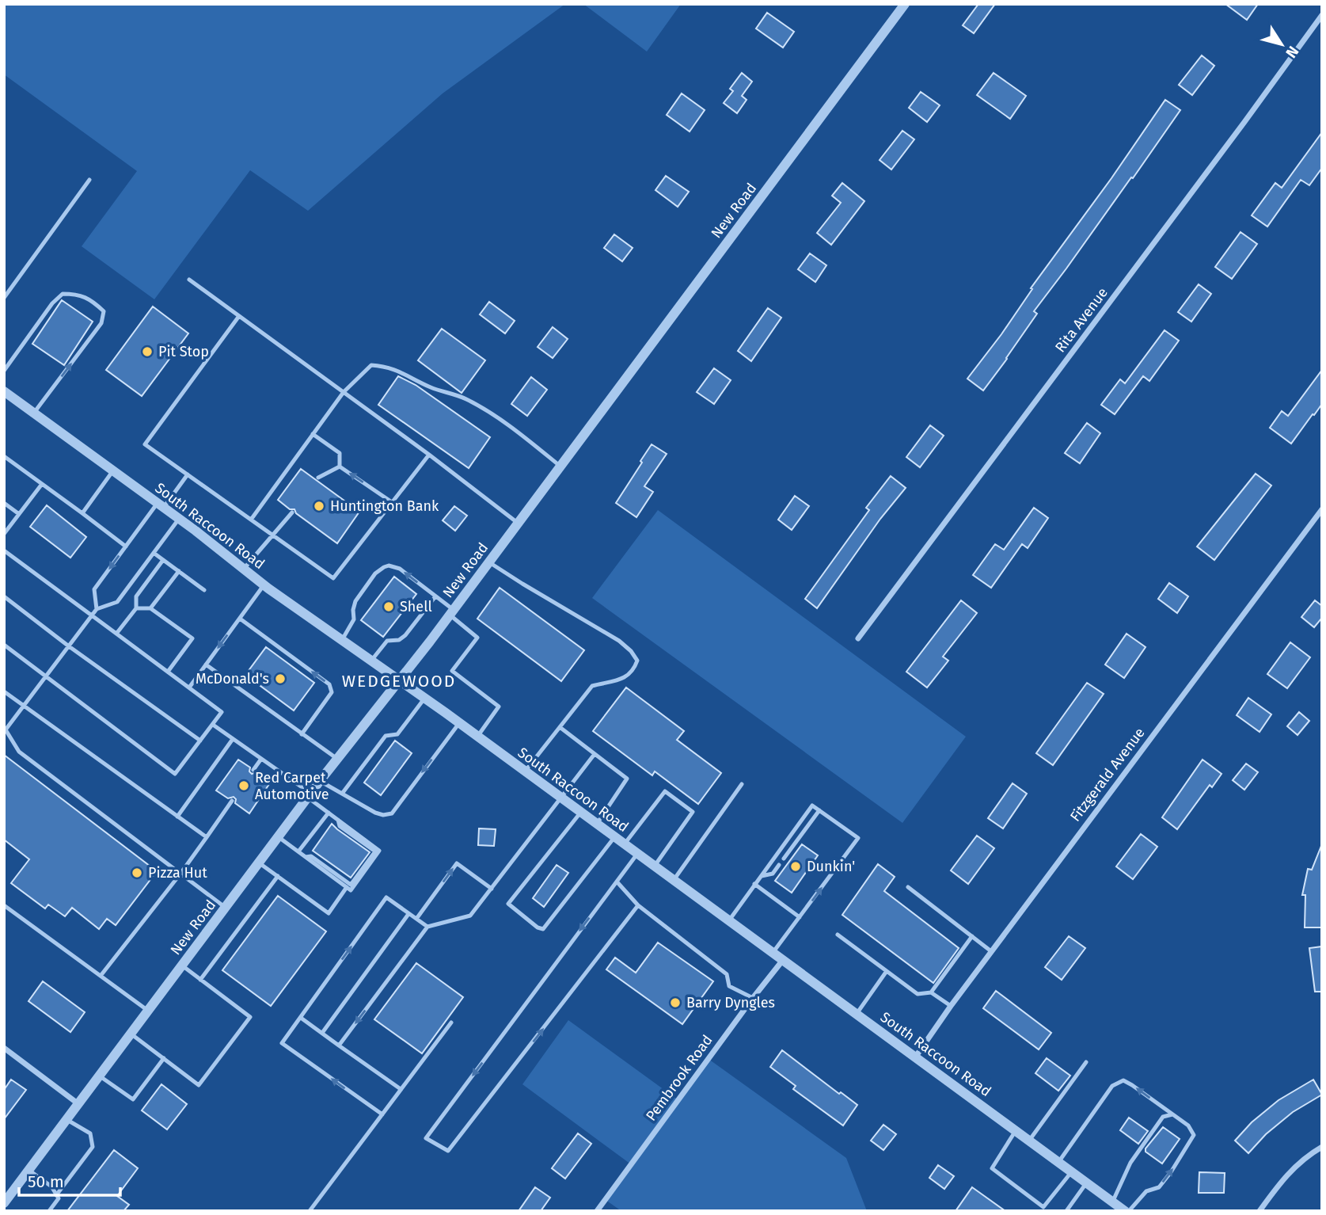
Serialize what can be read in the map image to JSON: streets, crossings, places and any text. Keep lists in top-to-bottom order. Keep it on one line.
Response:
{"streets":{"street":["New Road","Rita Avenue","South Raccoon Road","Fitzgerald Avenue","Pembrook Road"]},"crossings":[["New Road","South Raccoon Road"],["South Raccoon Road","Fitzgerald Avenue"],["South Raccoon Road","Pembrook Road"]],"districts":["WEDGEWOOD"],"places":["Pit Stop","Huntington Bank","Shell","McDonald's","Red Carpet Automotive","Dunkin'","Pizza Hut","Barry Dyngles"],"scale_bar":"50 m","north":"bottom right"}
